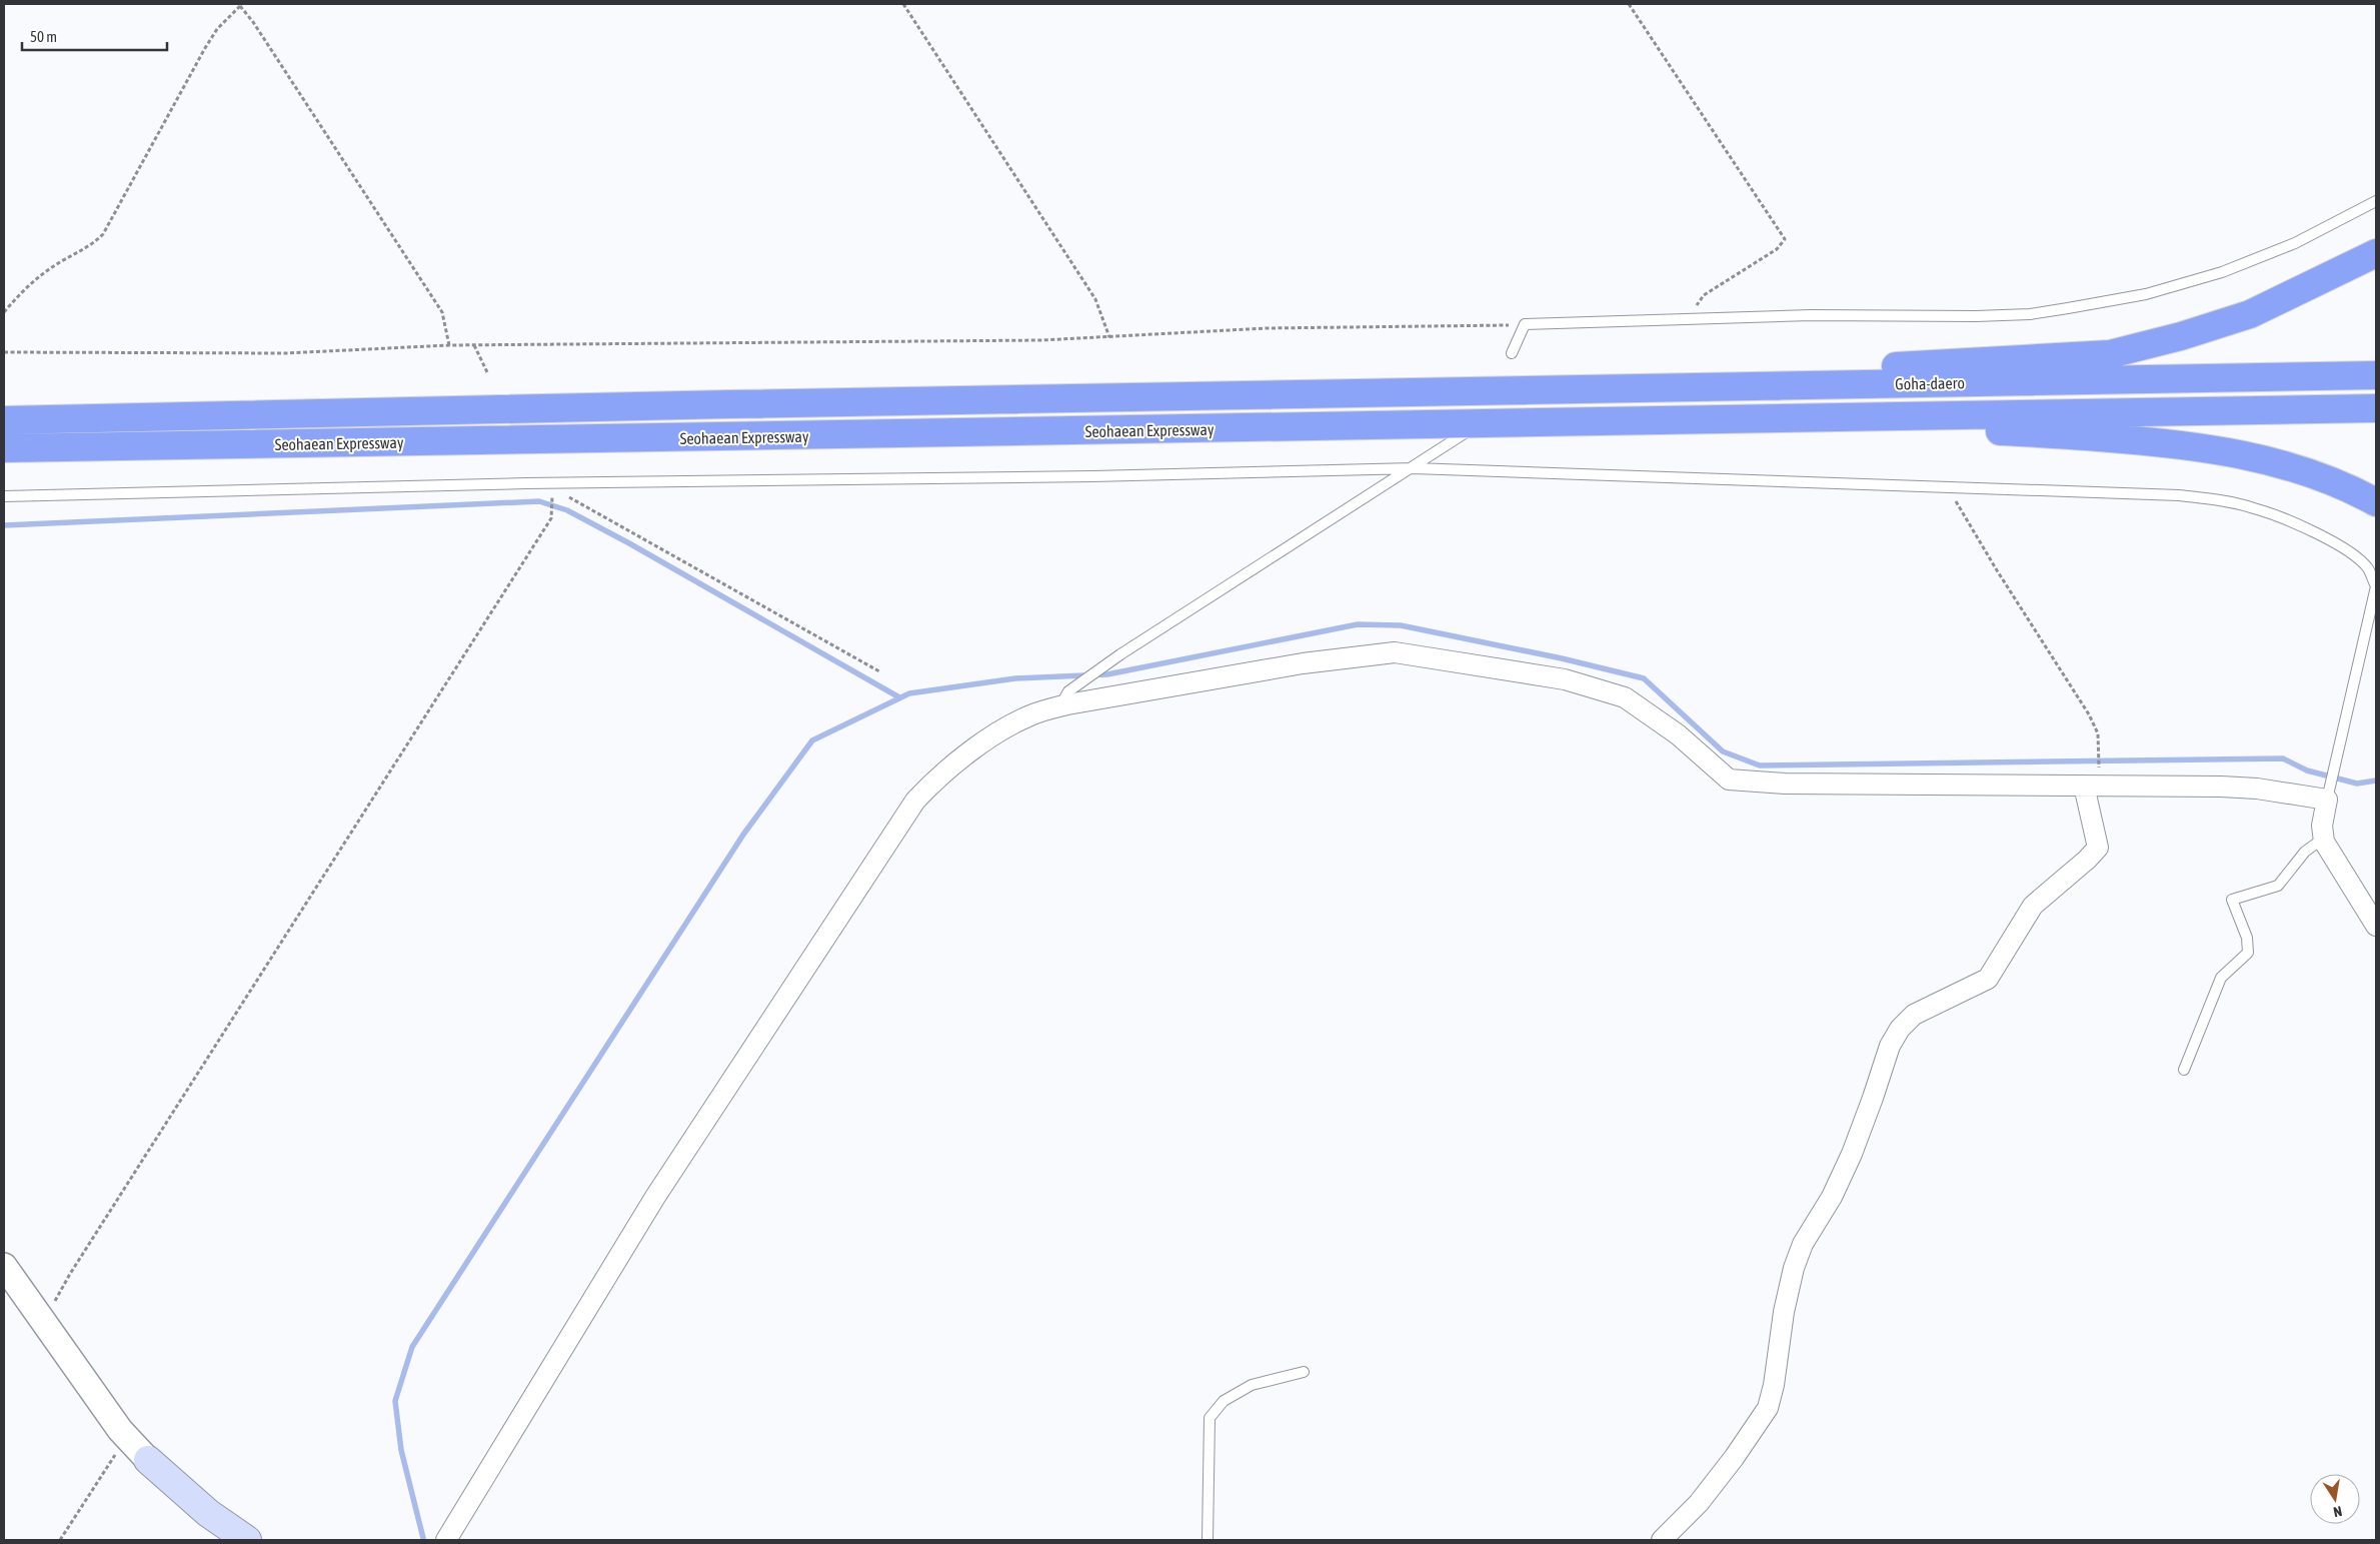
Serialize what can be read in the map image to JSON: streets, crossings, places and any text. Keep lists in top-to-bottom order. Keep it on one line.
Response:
{"streets":{"highway":["Goha-daero","Seohaean Expressway"]},"crossings":[["Goha-daero","Seohaean Expressway"]],"scale_bar":"50 m","north":"bottom"}
